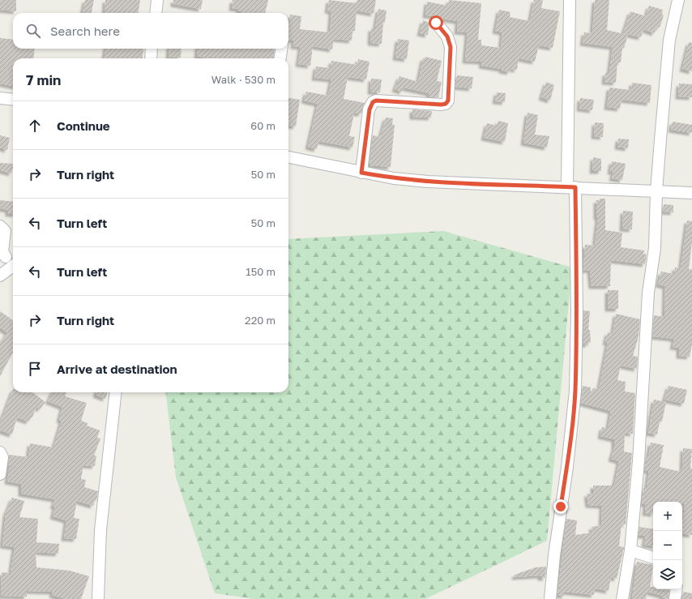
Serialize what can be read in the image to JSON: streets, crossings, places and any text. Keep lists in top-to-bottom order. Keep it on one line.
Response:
{"page":{"search":"Search here","heading":["7 min","Walk · 530 m"],"list":[["Continue","60 m"],["Turn right","50 m"],["Turn left","50 m"],["Turn left","150 m"],["Turn right","220 m"],"Arrive at destination"],"map_buttons":["+","−"]}}
